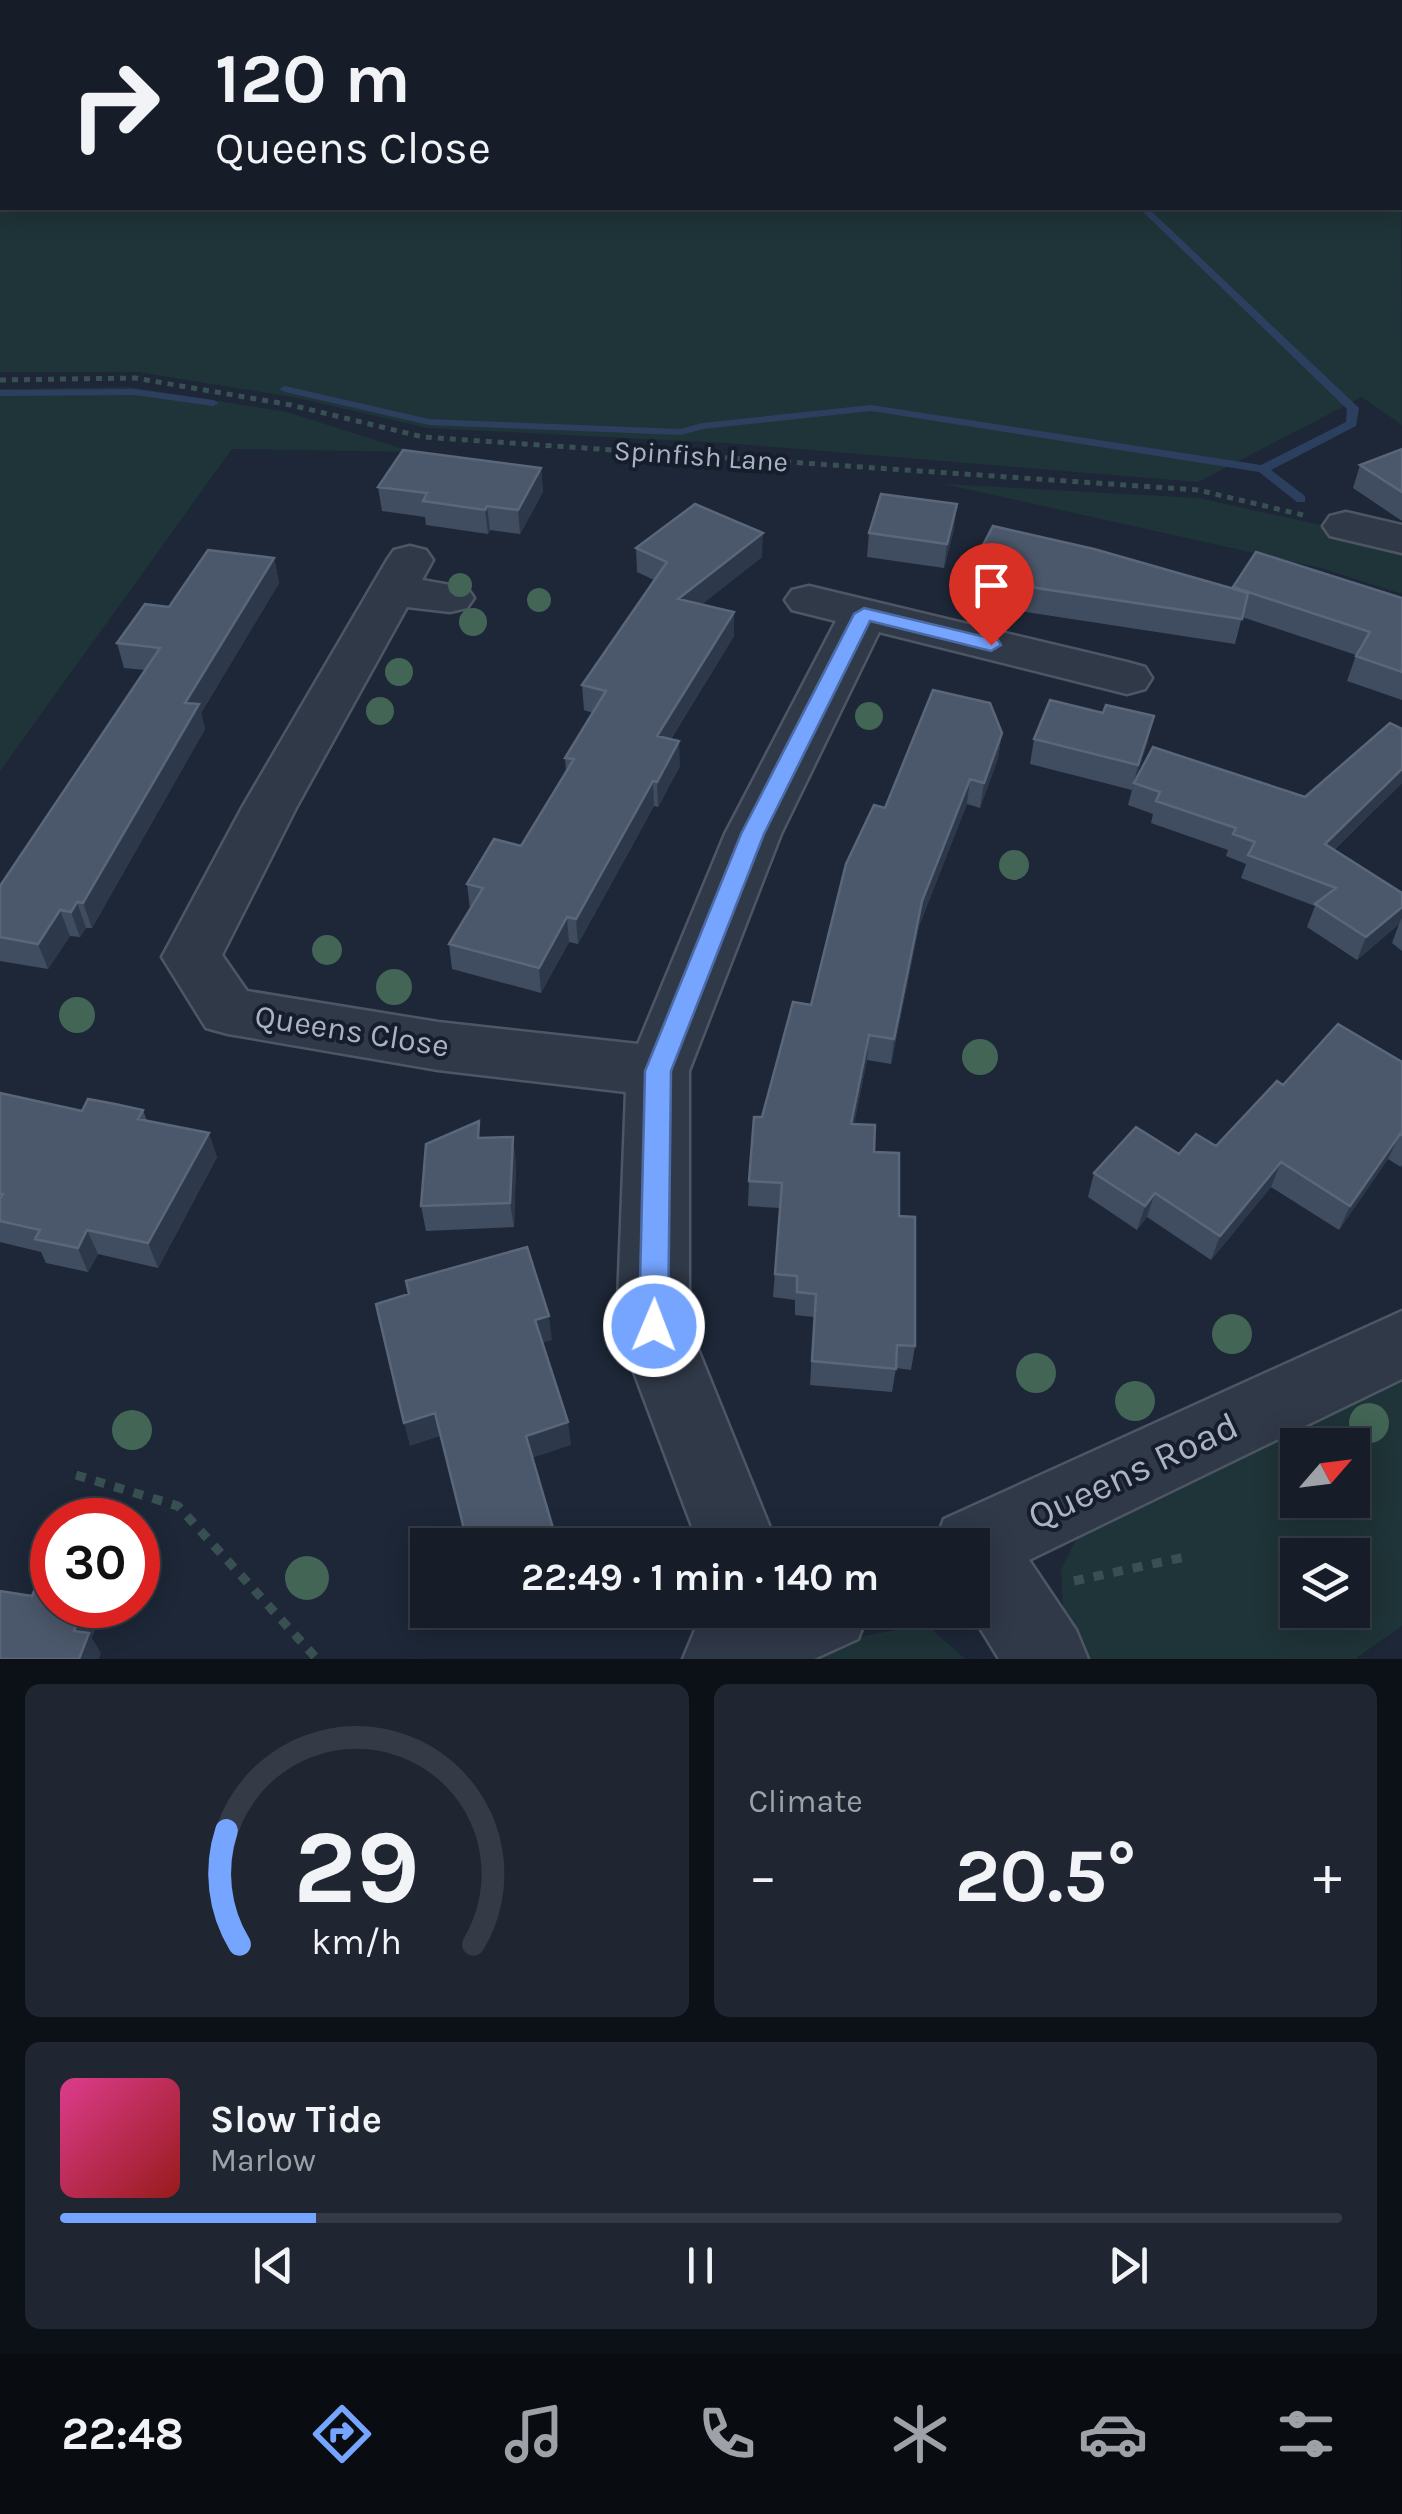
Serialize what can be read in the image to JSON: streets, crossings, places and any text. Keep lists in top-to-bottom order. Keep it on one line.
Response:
{"streets":{"street":["Queens Close","Queens Road"],"path":["Spinfish Lane"]},"north":"top right","page":{"turn":["120 m","Queens Close"],"limit":"30","trip":"22:49 · 1 min · 140 m","tile":"Climate","heat":["−","20.5°","+"],"song":["Slow Tide","Marlow"],"tabs":"22:48","gauge":["29","km/h"]}}
